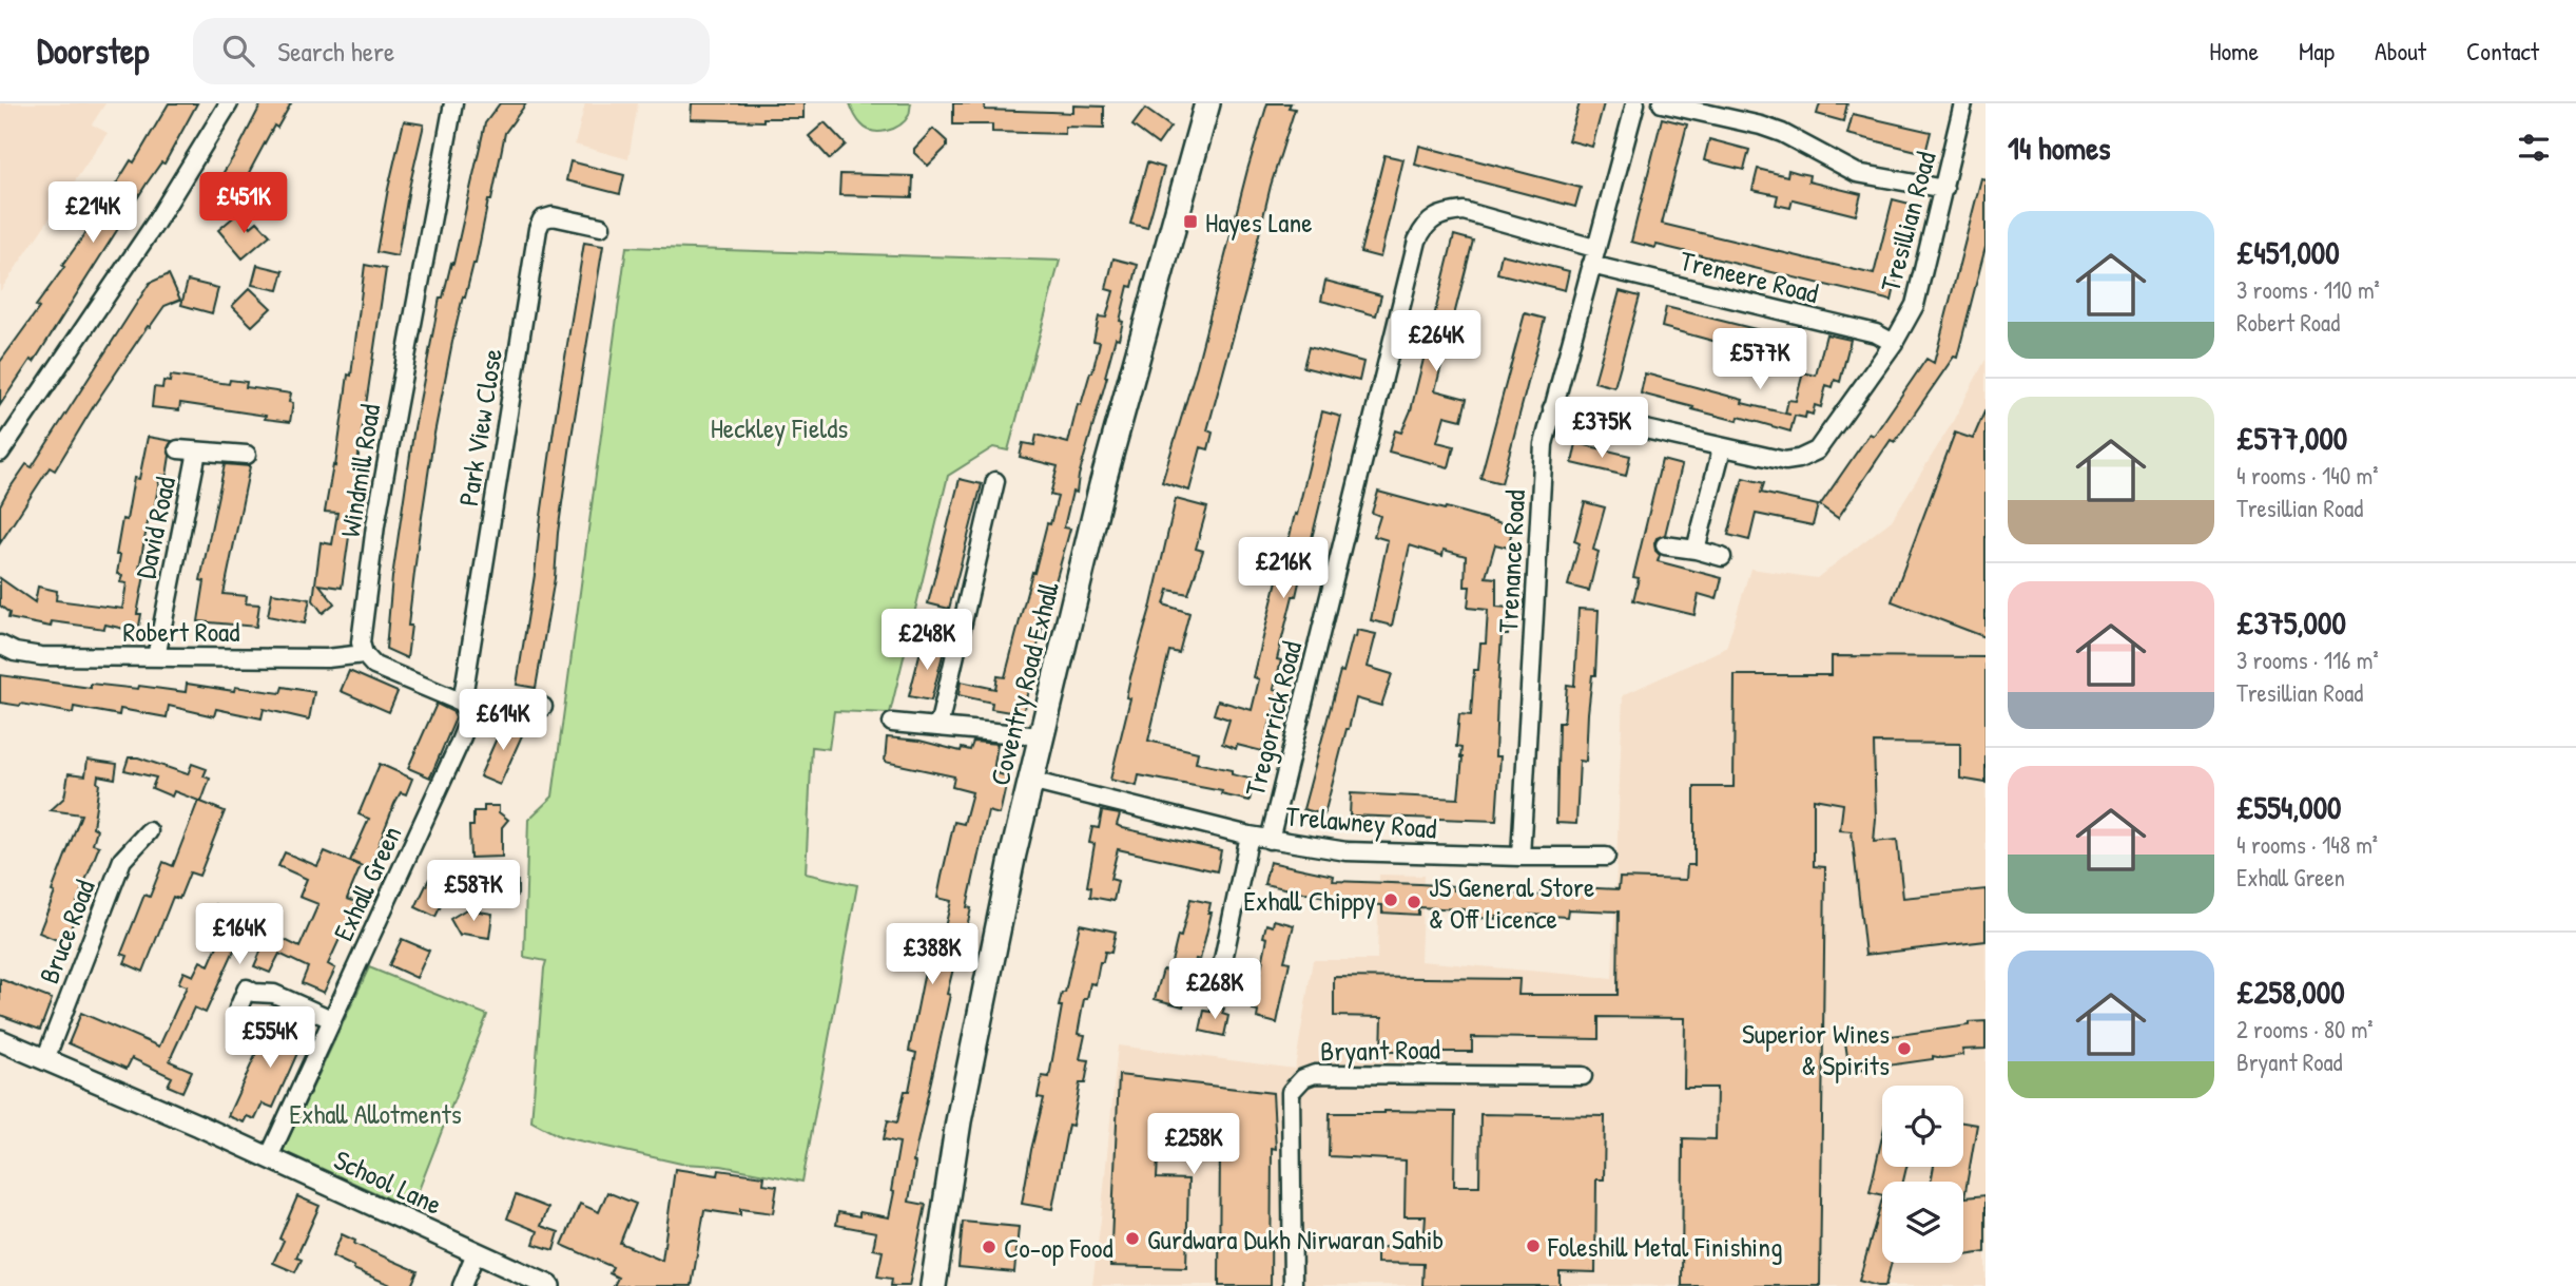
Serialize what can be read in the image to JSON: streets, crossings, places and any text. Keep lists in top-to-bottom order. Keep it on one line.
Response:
{"streets":{"main road":["Coventry Road Exhall"],"street":["Tresillian Road","Treneere Road","Park View Close","Windmill Road","David Road","Trenance Road","Robert Road","Tregorrick Road","Trelawney Road","Exhall Green","Bruce Road","Bryant Road","School Lane"]},"crossings":[["Tresillian Road","Treneere Road"],["Tresillian Road","Trenance Road"],["Treneere Road","Trenance Road"],["Park View Close","Exhall Green"],["Windmill Road","Robert Road"],["David Road","Robert Road"],["Trenance Road","Tregorrick Road"],["Trenance Road","Trelawney Road"],["Coventry Road Exhall","Trelawney Road"],["Tregorrick Road","Trelawney Road"],["Exhall Green","School Lane"],["Bruce Road","School Lane"]],"parks":["Heckley Fields","Exhall Allotments"],"places":{"transit":["Hayes Lane"],"other":["Exhall Chippy","JS General Store & Off Licence","Superior Wines & Spirits","Gurdwara Dukh Nirwaran Sahib","Foleshill Metal Finishing","Co-op Food"]},"page":{"header":"Doorstep","search":"Search here","nav":["Home","Map","About","Contact"],"heading":"14 homes","price":["£451K","£214K","£264K","£577K","£375K","£216K","£248K","£614K","£587K","£164K","£388K","£268K","£554K","£258K"],"list":[{"name":"£451,000","note":"3 rooms · 110 m² · Robert Road"},{"name":"£577,000","note":"4 rooms · 140 m² · Tresillian Road"},{"name":"£375,000","note":"3 rooms · 116 m² · Tresillian Road"},{"name":"£554,000","note":"4 rooms · 148 m² · Exhall Green"},{"name":"£258,000","note":"2 rooms · 80 m² · Bryant Road"}]}}
